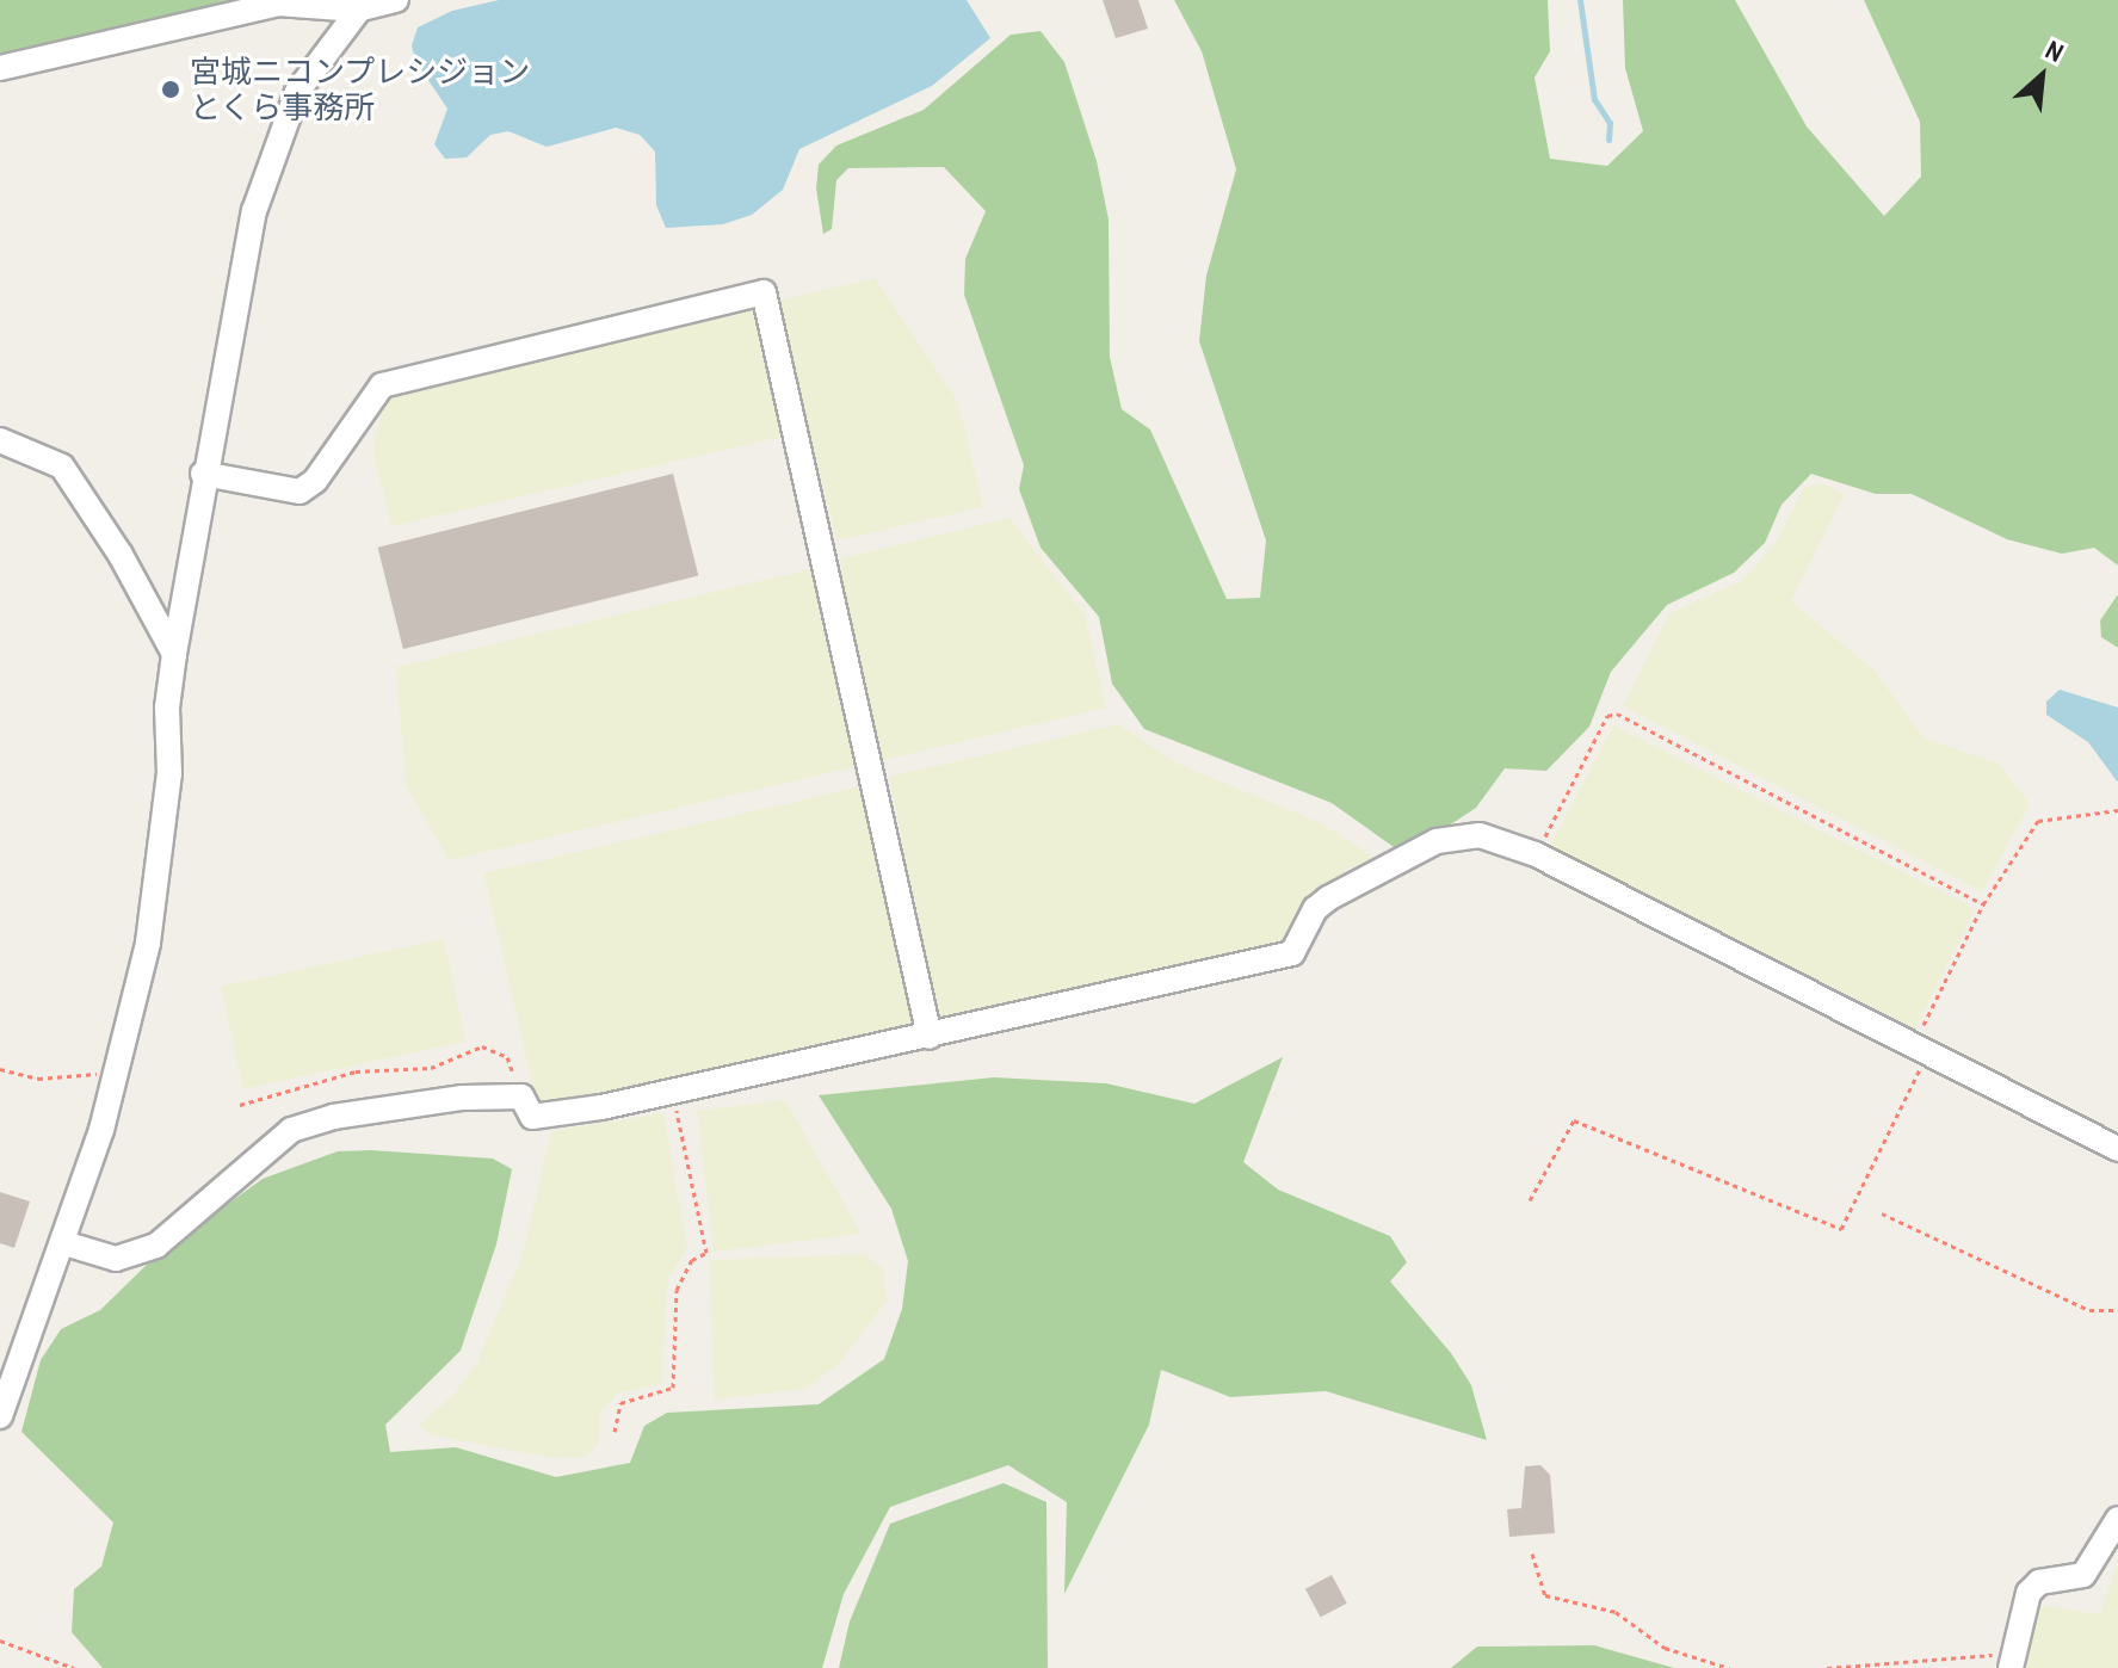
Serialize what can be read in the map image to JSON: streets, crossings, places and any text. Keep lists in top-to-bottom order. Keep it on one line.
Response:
{"places":["宮城ニコンプレシジョン とくら事務所"],"north":"top right"}
